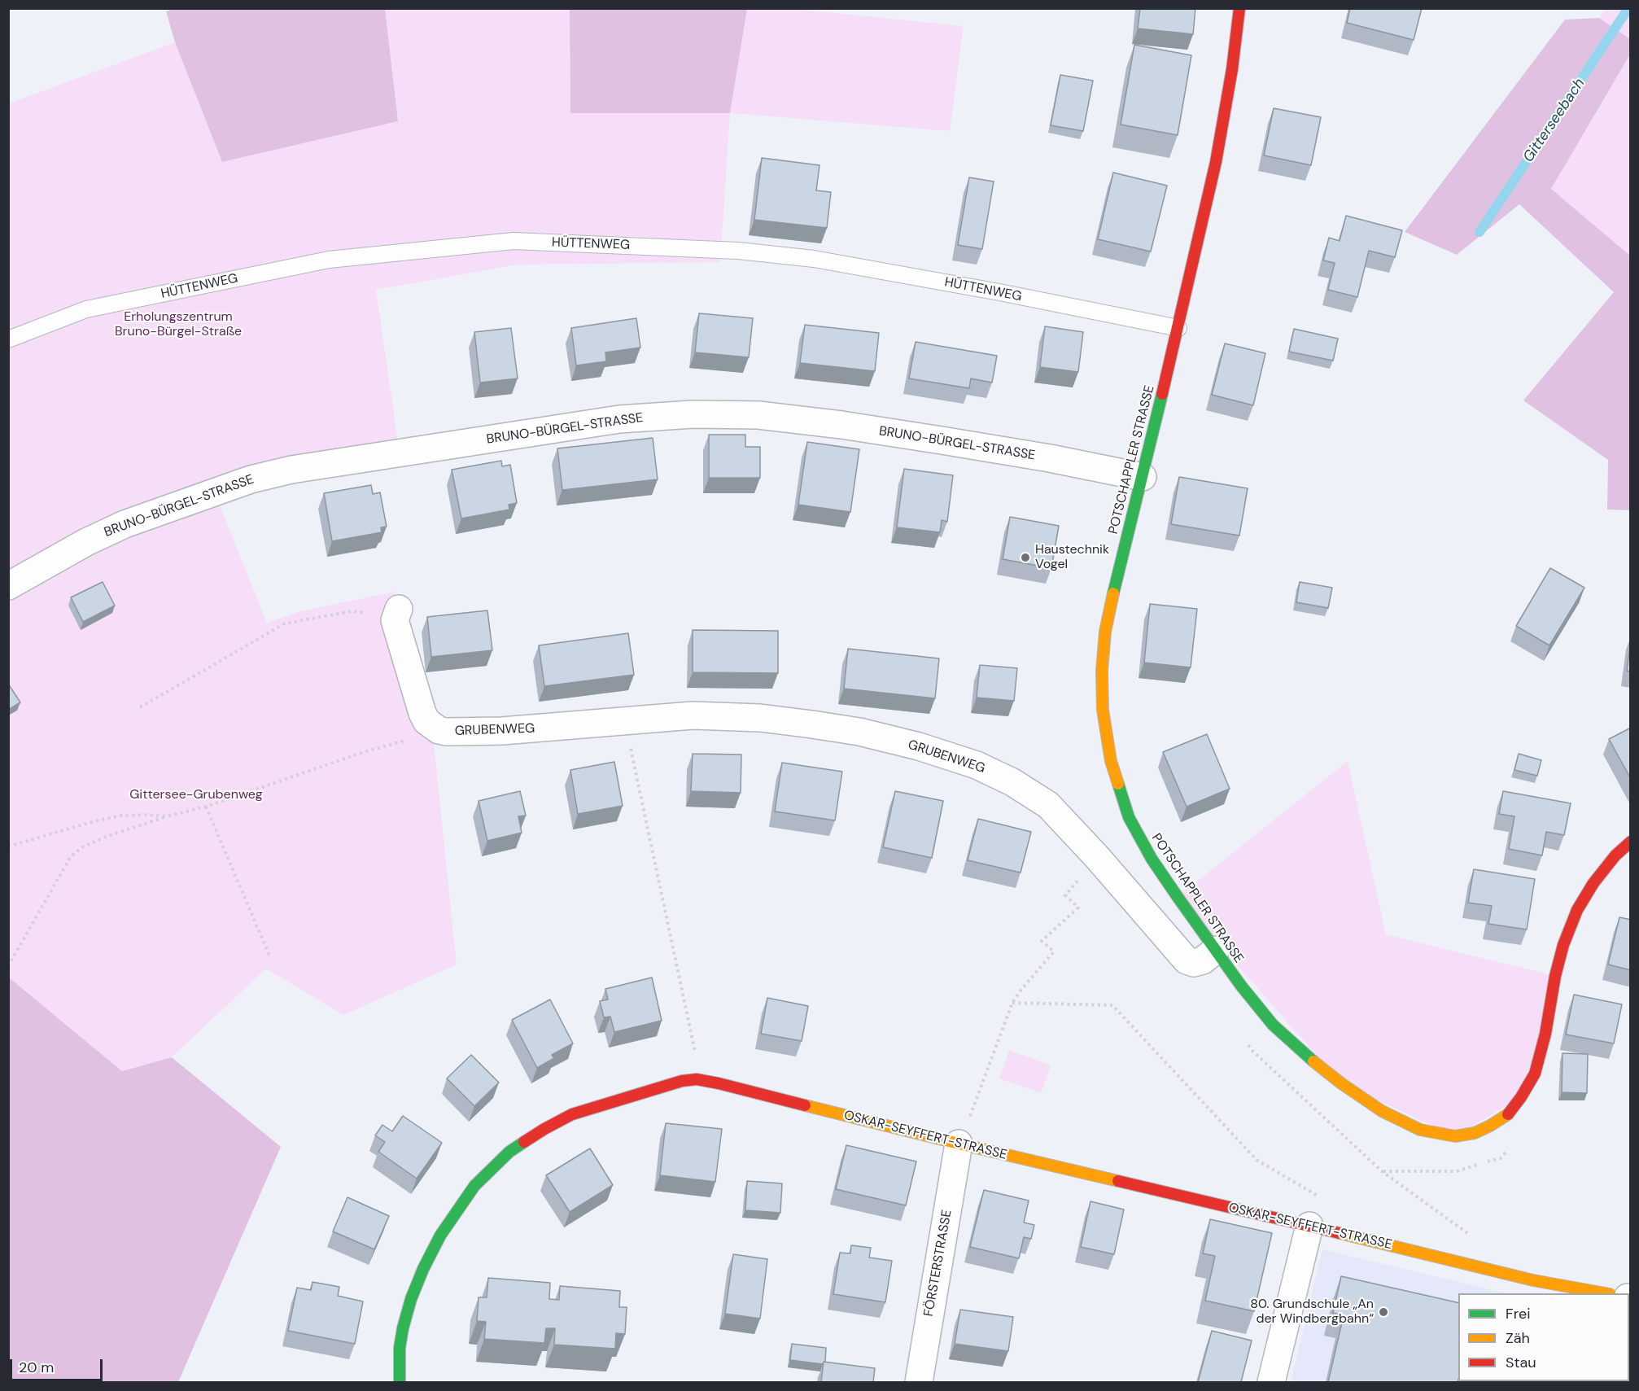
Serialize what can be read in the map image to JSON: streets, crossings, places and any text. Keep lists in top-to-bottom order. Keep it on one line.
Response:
{"streets":{"street":["BRUNO-BÜRGEL-STRASSE","POTSCHAPPLER STRASSE","GRUBENWEG","OSKAR-SEYFFERT-STRASSE","FÖRSTERSTRASSE"],"lane":["HÜTTENWEG"]},"crossings":[["HÜTTENWEG","POTSCHAPPLER STRASSE"],["BRUNO-BÜRGEL-STRASSE","POTSCHAPPLER STRASSE"],["POTSCHAPPLER STRASSE","GRUBENWEG"],["OSKAR-SEYFFERT-STRASSE","FÖRSTERSTRASSE"]],"water":["Gitterseebach"],"parks":["Erholungszentrum Bruno-Bürgel-Straße","Gittersee-Grubenweg"],"places":["Haustechnik Vogel","80. Grundschule „An der Windbergbahn“"],"legend":["Frei","Zäh","Stau"],"scale_bar":"20 m"}
